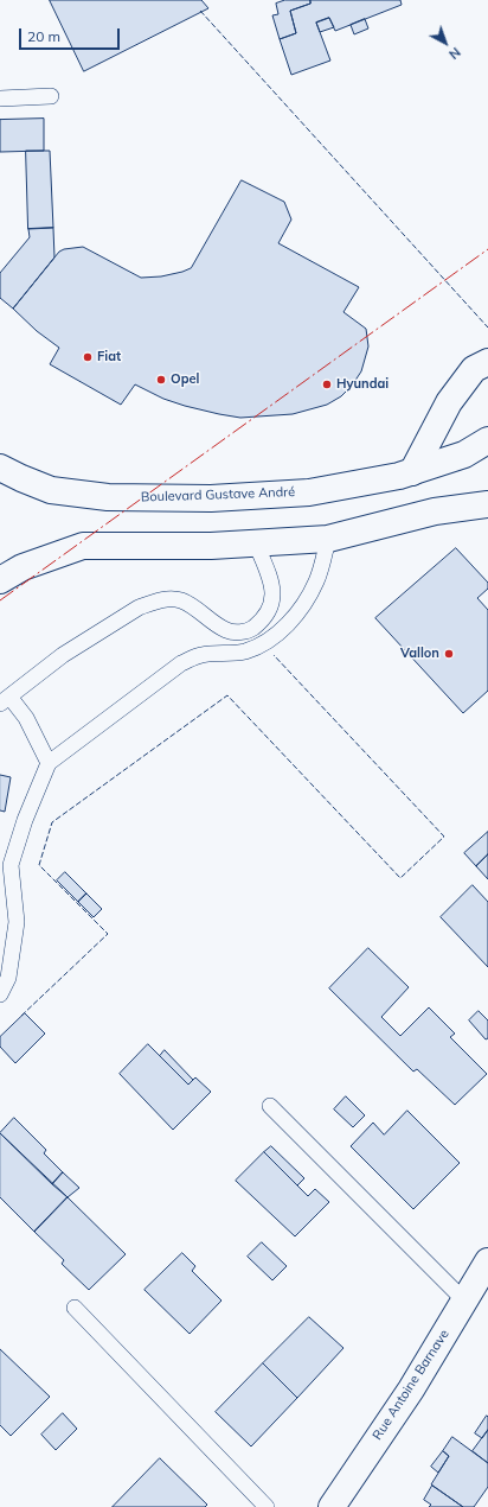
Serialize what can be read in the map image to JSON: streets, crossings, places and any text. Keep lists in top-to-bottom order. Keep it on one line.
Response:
{"streets":{"main road":["Boulevard Gustave André","Rue Antoine Barnave"]},"places":["Fiat","Opel","Hyundai","Vallon"],"scale_bar":"20 m","north":"bottom right"}
